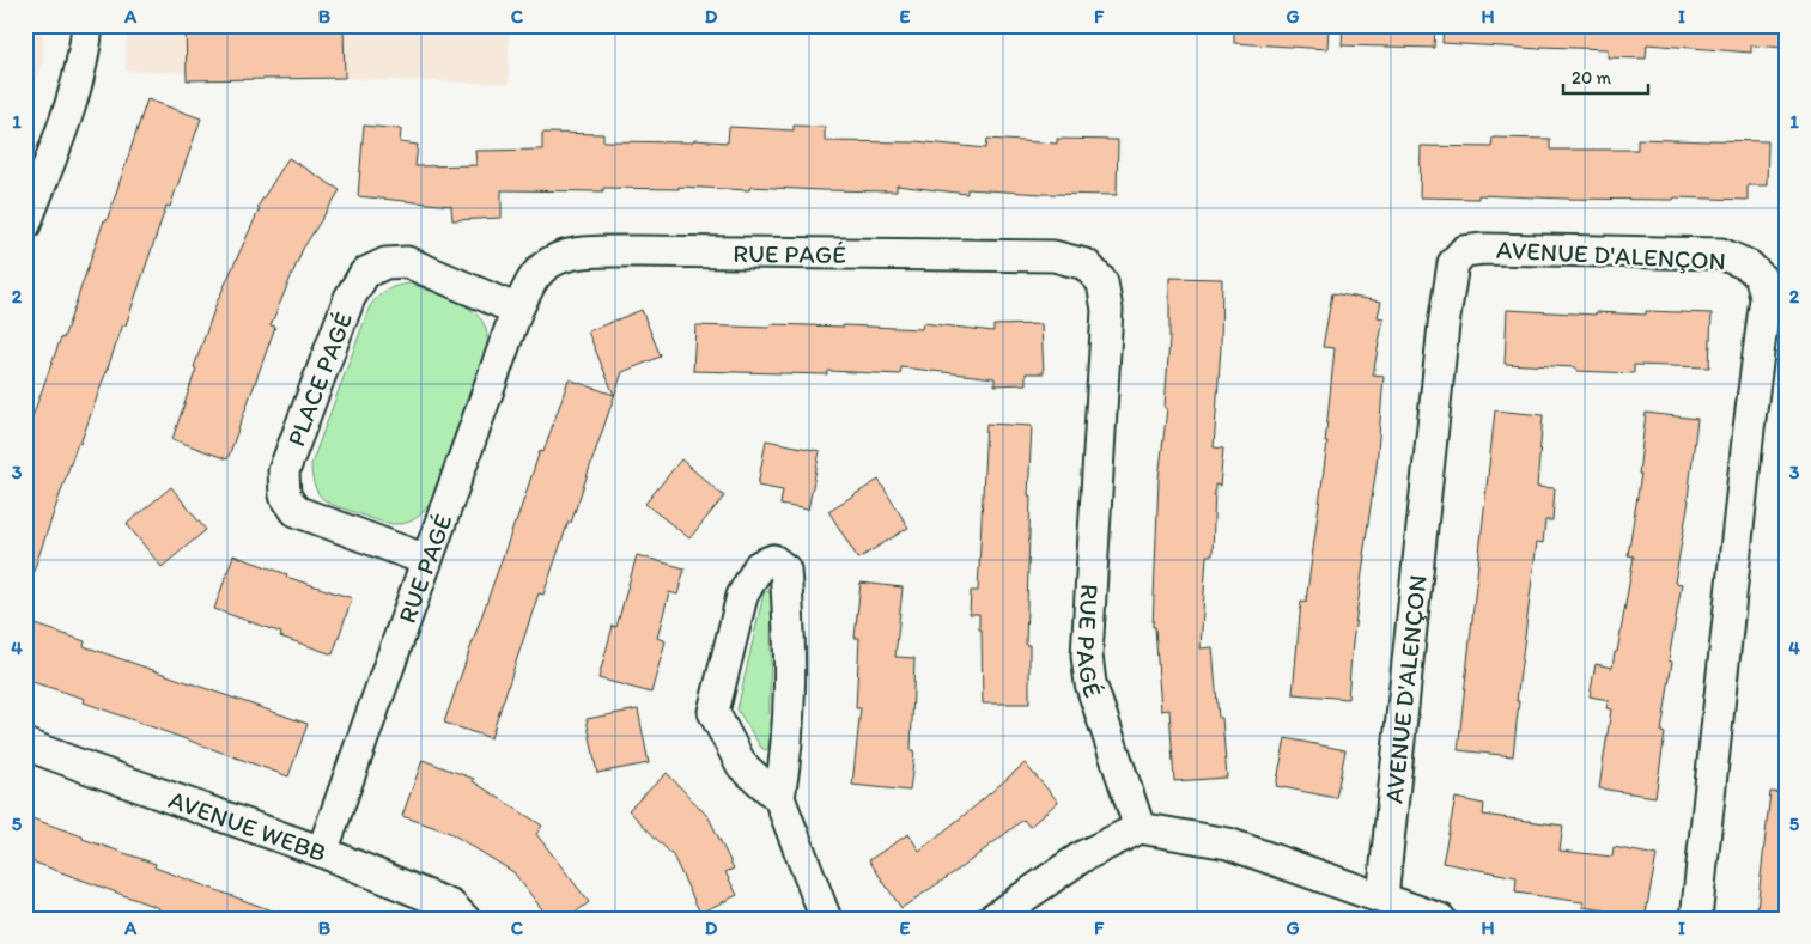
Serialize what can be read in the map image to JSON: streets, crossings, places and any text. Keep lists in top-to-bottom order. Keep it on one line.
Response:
{"streets":{"street":["RUE PAGÉ","AVENUE D'ALENÇON","PLACE PAGÉ","AVENUE WEBB"]},"crossings":[["RUE PAGÉ","PLACE PAGÉ"],["RUE PAGÉ","AVENUE WEBB"]],"scale_bar":"20 m","grid":{"columns":["A","B","C","D","E","F","G","H","I"],"rows":["1","2","3","4","5"]}}
